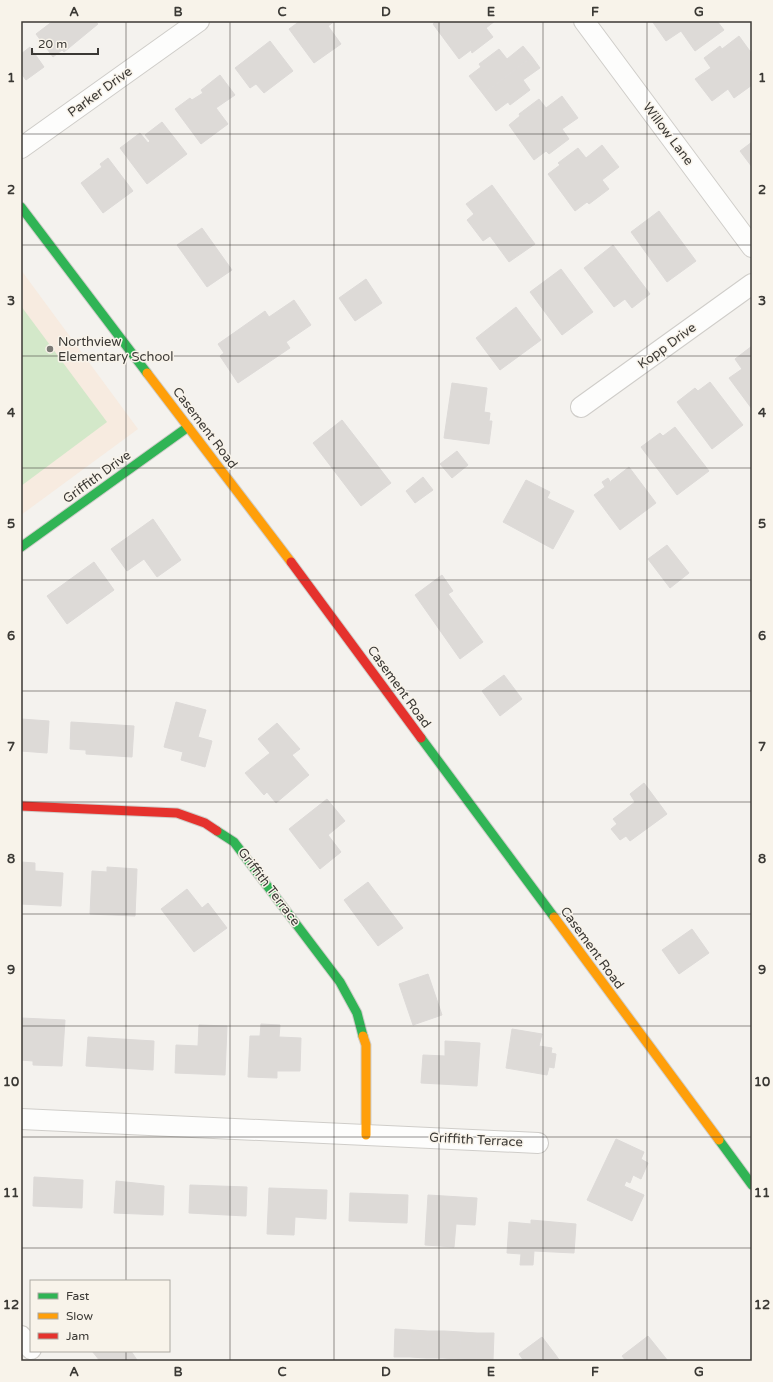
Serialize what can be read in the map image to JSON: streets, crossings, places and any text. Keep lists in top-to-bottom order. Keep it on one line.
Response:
{"streets":{"street":["Parker Drive","Willow Lane","Kopp Drive","Casement Road","Griffith Drive","Griffith Terrace"]},"crossings":[["Casement Road","Griffith Drive"]],"places":["Northview Elementary School"],"legend":["Fast","Slow","Jam"],"scale_bar":"20 m","grid":{"columns":["A","B","C","D","E","F","G"],"rows":["1","2","3","4","5","6","7","8","9","10","11","12"]}}
